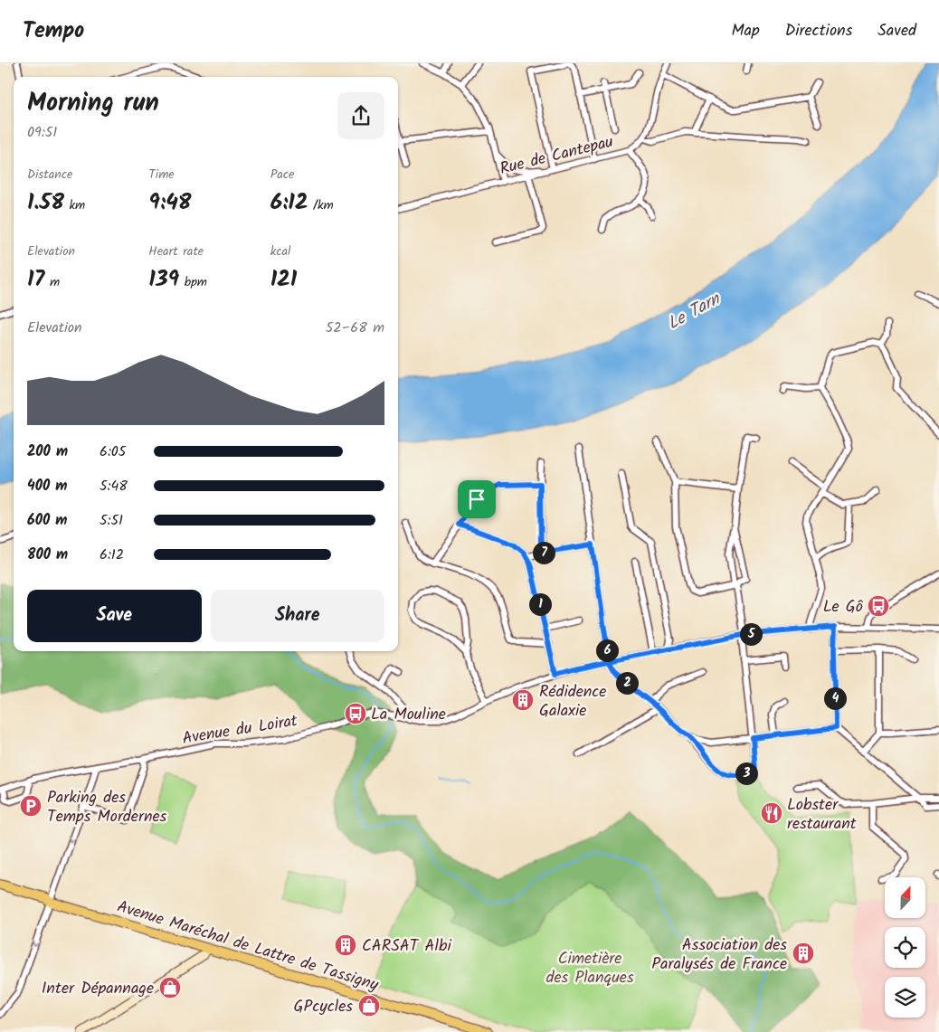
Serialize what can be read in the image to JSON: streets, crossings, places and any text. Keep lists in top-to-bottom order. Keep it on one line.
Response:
{"streets":{"main road":["Avenue Maréchal de Lattre de Tassigny"],"street":["Rue de Cantepau","Avenue du Loirat"]},"water":["Le Tarn"],"parks":["Cimetière des Planques"],"places":{"bus stop":["Le Gô","La Mouline"],"building":["Rédidence Galaxie","CARSAT Albi","Association des Paralysés de France"],"parking":["Parking des Temps Mordernes"],"restaurant":["Lobster restaurant"],"shop":["Inter Dépannage","GPcycles"]},"north":"top","page":{"header":"Tempo","nav":["Map","Directions","Saved"],"heading":["Morning run","09:51"],"stats":[["Distance","1.58 km"],["Time","9:48"],["Pace","6:12 /km"],["Elevation","17 m"],["Heart rate","139 bpm"],["kcal","121"]],"chart":["Elevation","52–68 m"],"list":[{"name":"200 m","note":"6:05"},{"name":"400 m","note":"5:48"},{"name":"600 m","note":"5:51"},{"name":"800 m","note":"6:12"}],"pins":["7","1","5","6","2","4","3"],"buttons":["Save","Share"]}}
